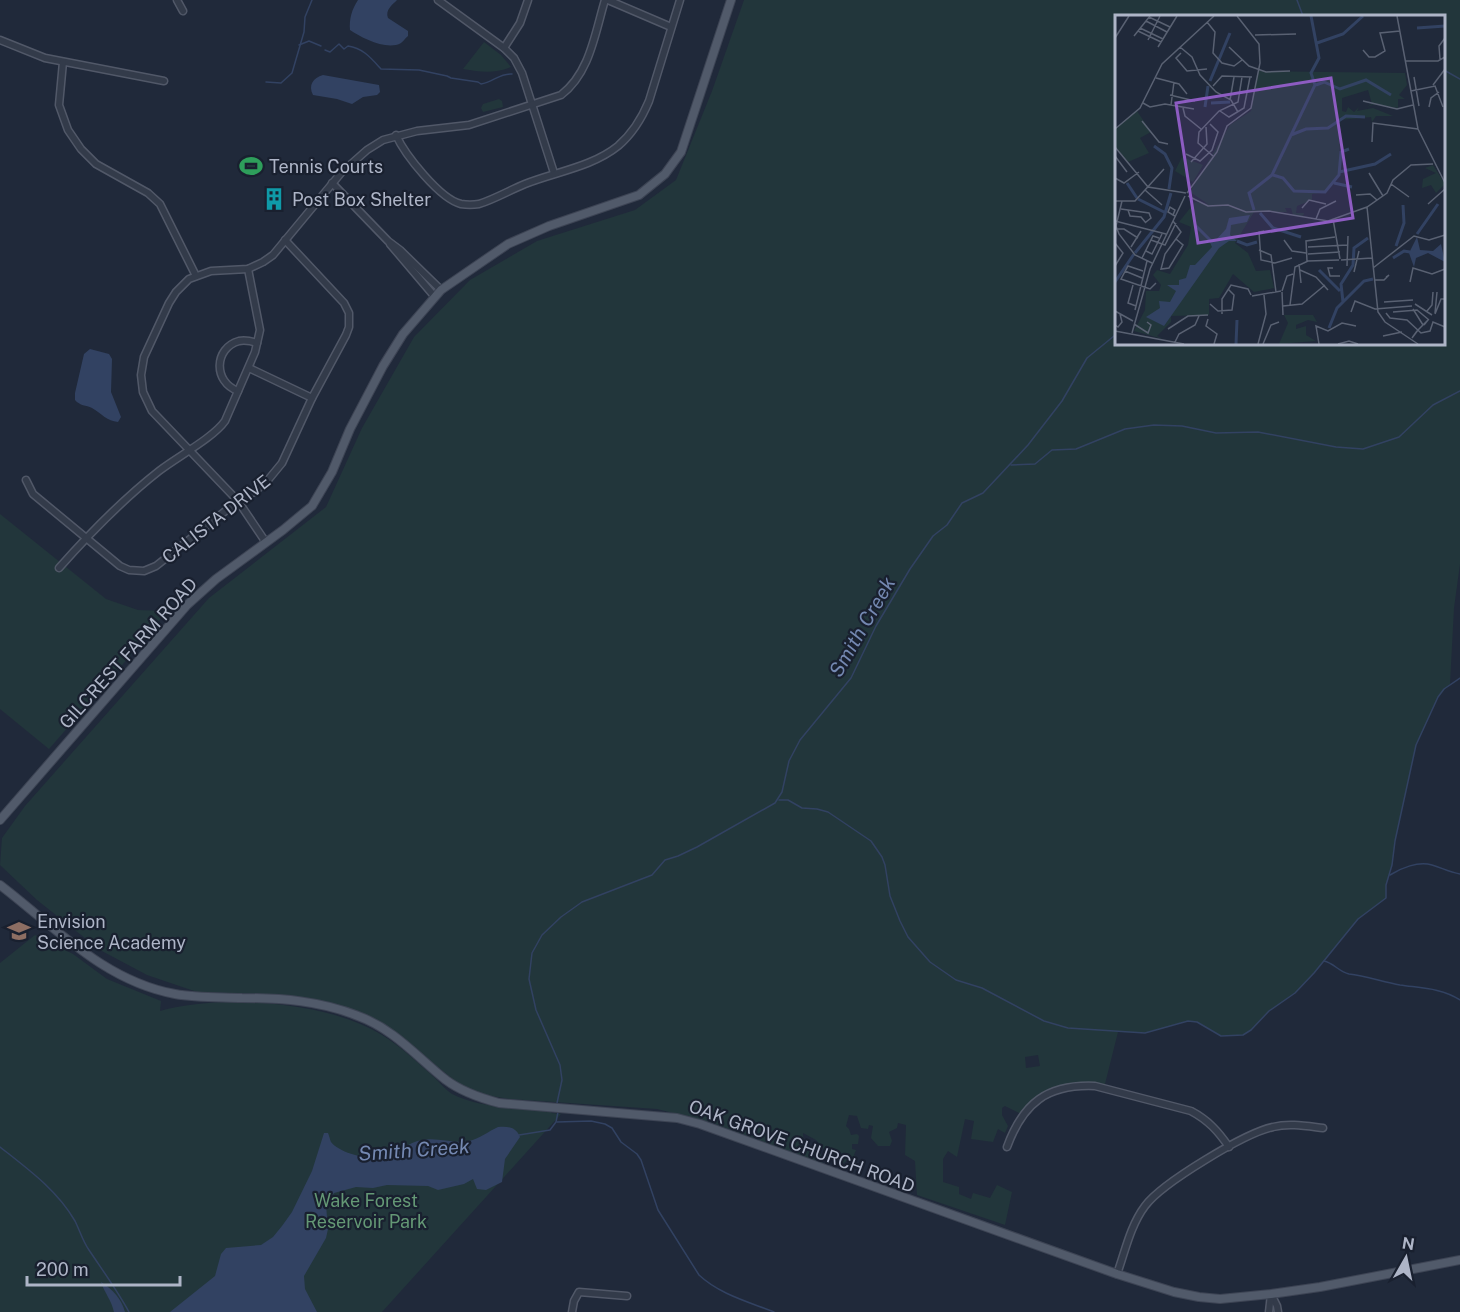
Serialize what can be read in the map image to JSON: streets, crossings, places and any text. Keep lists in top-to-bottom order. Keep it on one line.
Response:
{"streets":{"main road":["GILCREST FARM ROAD","OAK GROVE CHURCH ROAD"],"street":["CALISTA DRIVE"]},"water":["Smith Creek"],"parks":["Wake Forest Reservoir Park"],"places":{"sports":["Tennis Courts"],"building":["Post Box Shelter"],"school or university":["Envision Science Academy"]},"scale_bar":"200 m","north":"top"}
